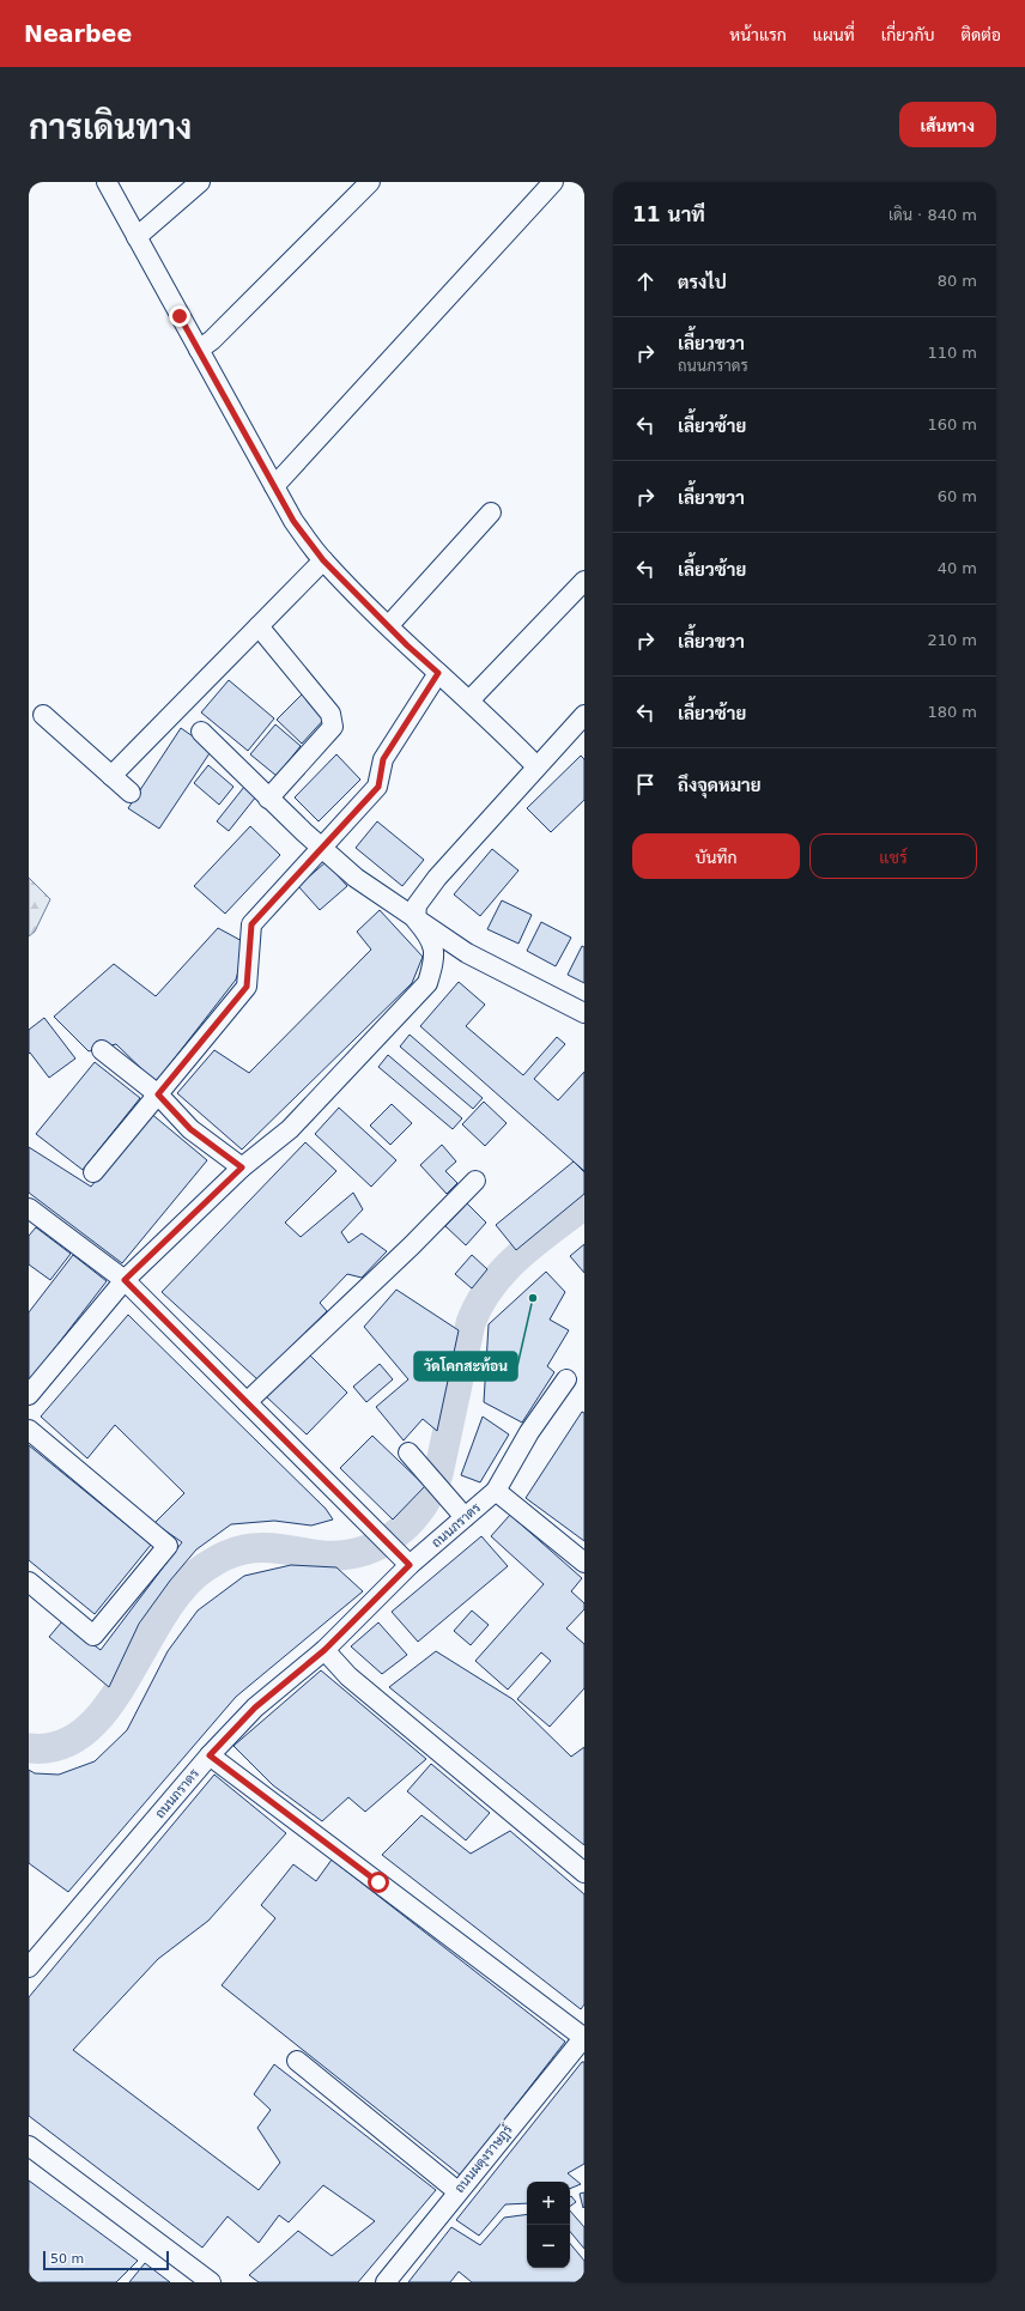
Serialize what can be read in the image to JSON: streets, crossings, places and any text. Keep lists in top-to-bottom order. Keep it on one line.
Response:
{"streets":{"street":["ถนนภราดร","ถนนผดุงราษฎร์"]},"places":["วัดโคกสะท้อน"],"scale_bar":"50 m","page":{"header":"Nearbee","nav":["หน้าแรก","แผนที่","เกี่ยวกับ","ติดต่อ"],"buttons":["เส้นทาง",["บันทึก","แชร์"]],"title":"การเดินทาง","heading":["11 นาที","เดิน · 840 m"],"list":[["ตรงไป","80 m"],["เลี้ยวขวา","ถนนภราดร","110 m"],["เลี้ยวซ้าย","160 m"],["เลี้ยวขวา","60 m"],["เลี้ยวซ้าย","40 m"],["เลี้ยวขวา","210 m"],["เลี้ยวซ้าย","180 m"],"ถึงจุดหมาย"],"map_buttons":["+","−"],"scale":"50 m"}}
